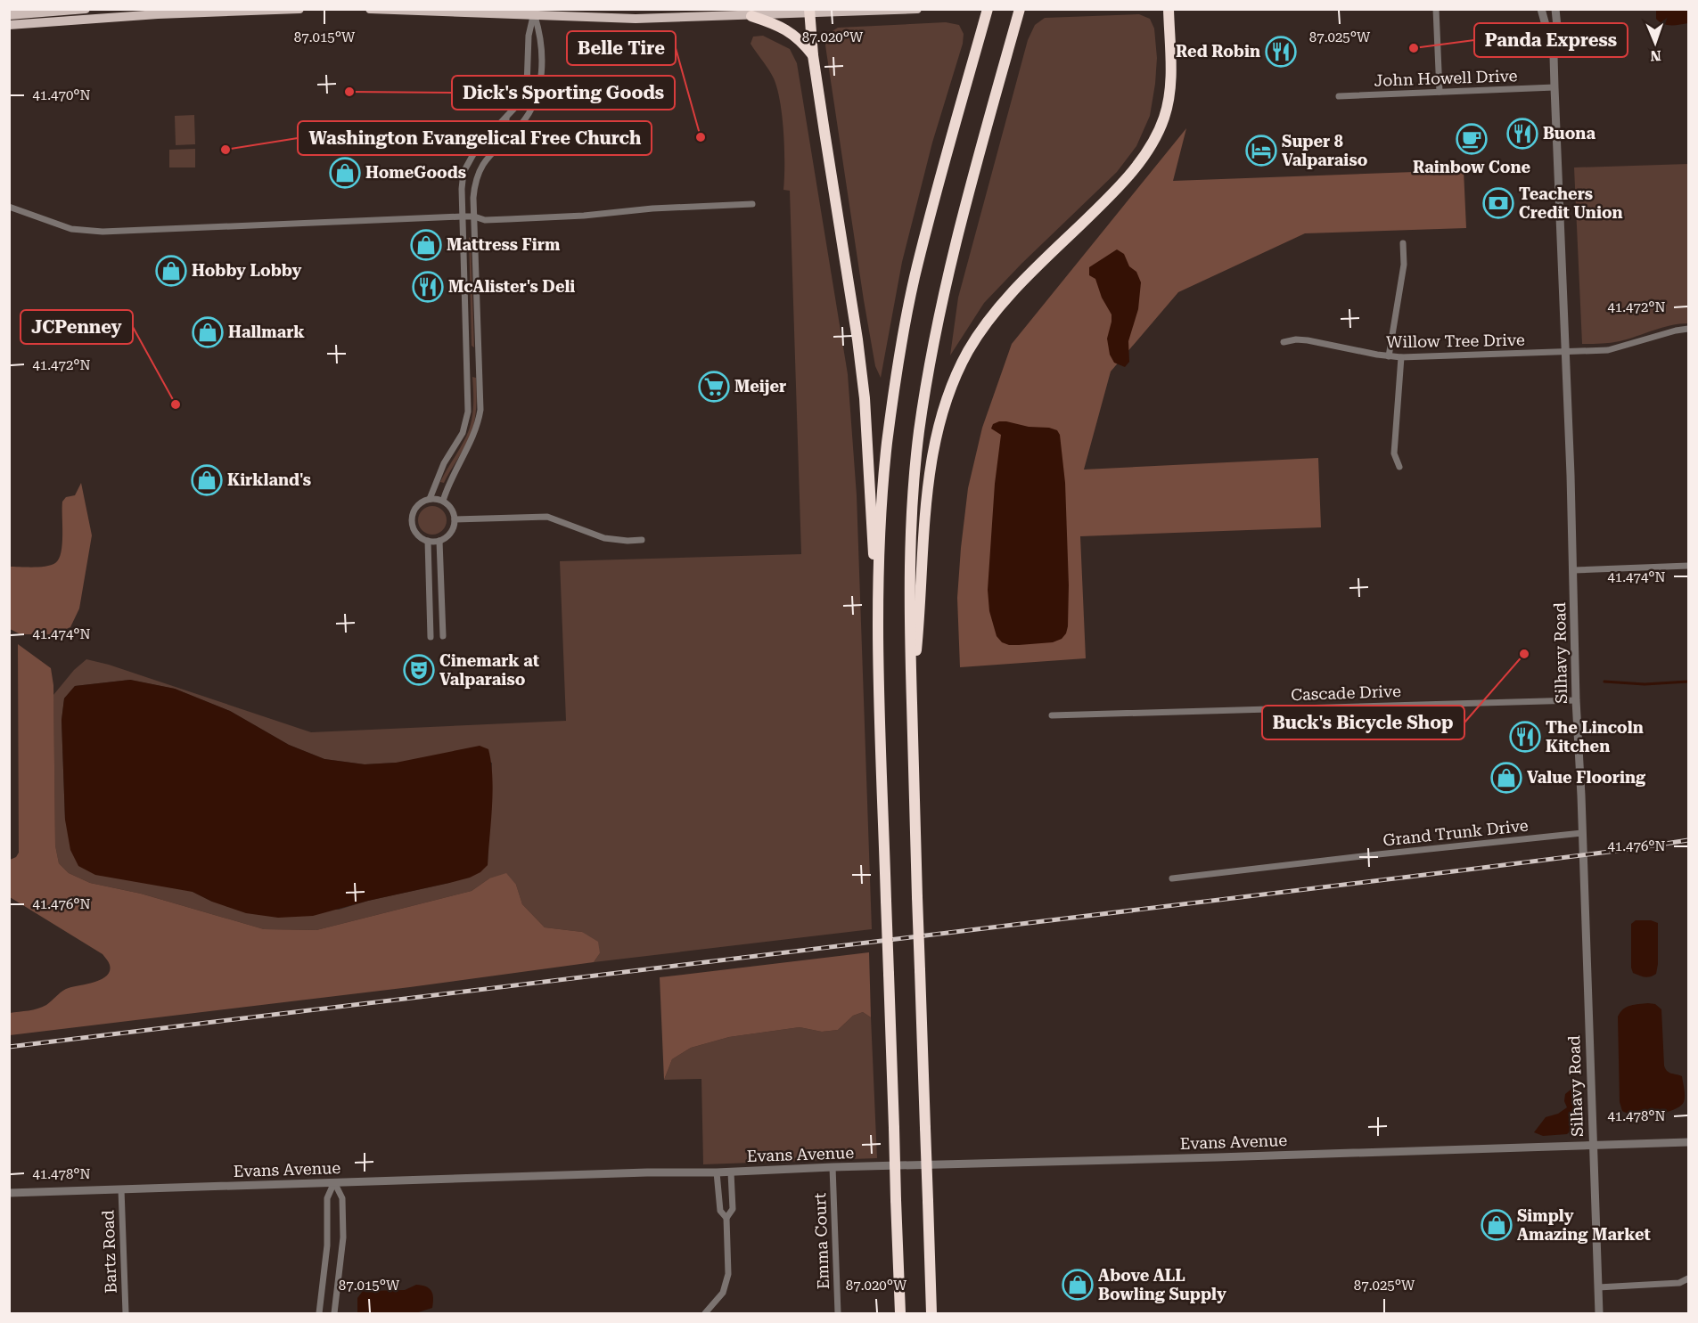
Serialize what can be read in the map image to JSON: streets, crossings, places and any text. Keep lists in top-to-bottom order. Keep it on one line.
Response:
{"streets":{"street":["John Howell Drive","Willow Tree Drive","Silhavy Road","Cascade Drive","Grand Trunk Drive","Evans Avenue","Emma Court","Bartz Road"]},"crossings":[["John Howell Drive","Silhavy Road"],["Willow Tree Drive","Silhavy Road"],["Silhavy Road","Cascade Drive"],["Silhavy Road","Grand Trunk Drive"],["Silhavy Road","Evans Avenue"],["Evans Avenue","Emma Court"],["Evans Avenue","Bartz Road"]],"places":{"other":["Panda Express","Dick's Sporting Goods","Belle Tire","Washington Evangelical Free Church","JCPenney","Buck's Bicycle Shop"],"restaurant":["Red Robin","Buona","McAlister's Deli","The Lincoln Kitchen"],"cafe":["Rainbow Cone"],"hotel":["Super 8 Valparaiso"],"shop":["HomeGoods","Mattress Firm","Hobby Lobby","Hallmark","Kirkland's","Value Flooring","Simply Amazing Market","Above ALL Bowling Supply"],"bank":["Teachers Credit Union"],"supermarket":["Meijer"],"theatre":["Cinemark at Valparaiso"]},"north":"bottom","coordinates":["87.015°W","87.020°W","87.025°W","41.470°N","41.472°N","41.474°N","41.476°N","41.478°N"]}
